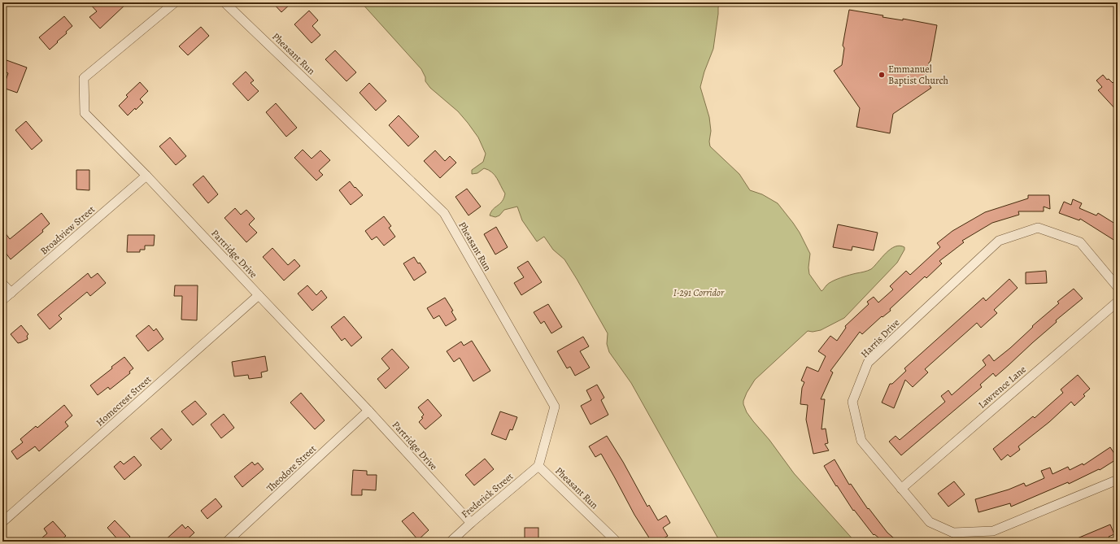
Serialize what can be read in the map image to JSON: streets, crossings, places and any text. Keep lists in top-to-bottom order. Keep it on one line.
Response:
{"streets":{"street":["Pheasant Run","Broadview Street","Partridge Drive","Harris Drive","Lawrence Lane","Homecrest Street","Theodore Street","Frederick Street"]},"crossings":[["Pheasant Run","Frederick Street"],["Broadview Street","Partridge Drive"],["Partridge Drive","Homecrest Street"],["Partridge Drive","Theodore Street"],["Partridge Drive","Frederick Street"],["Harris Drive","Lawrence Lane"]],"parks":["I-291 Corridor"],"places":["Emmanuel Baptist Church"]}
